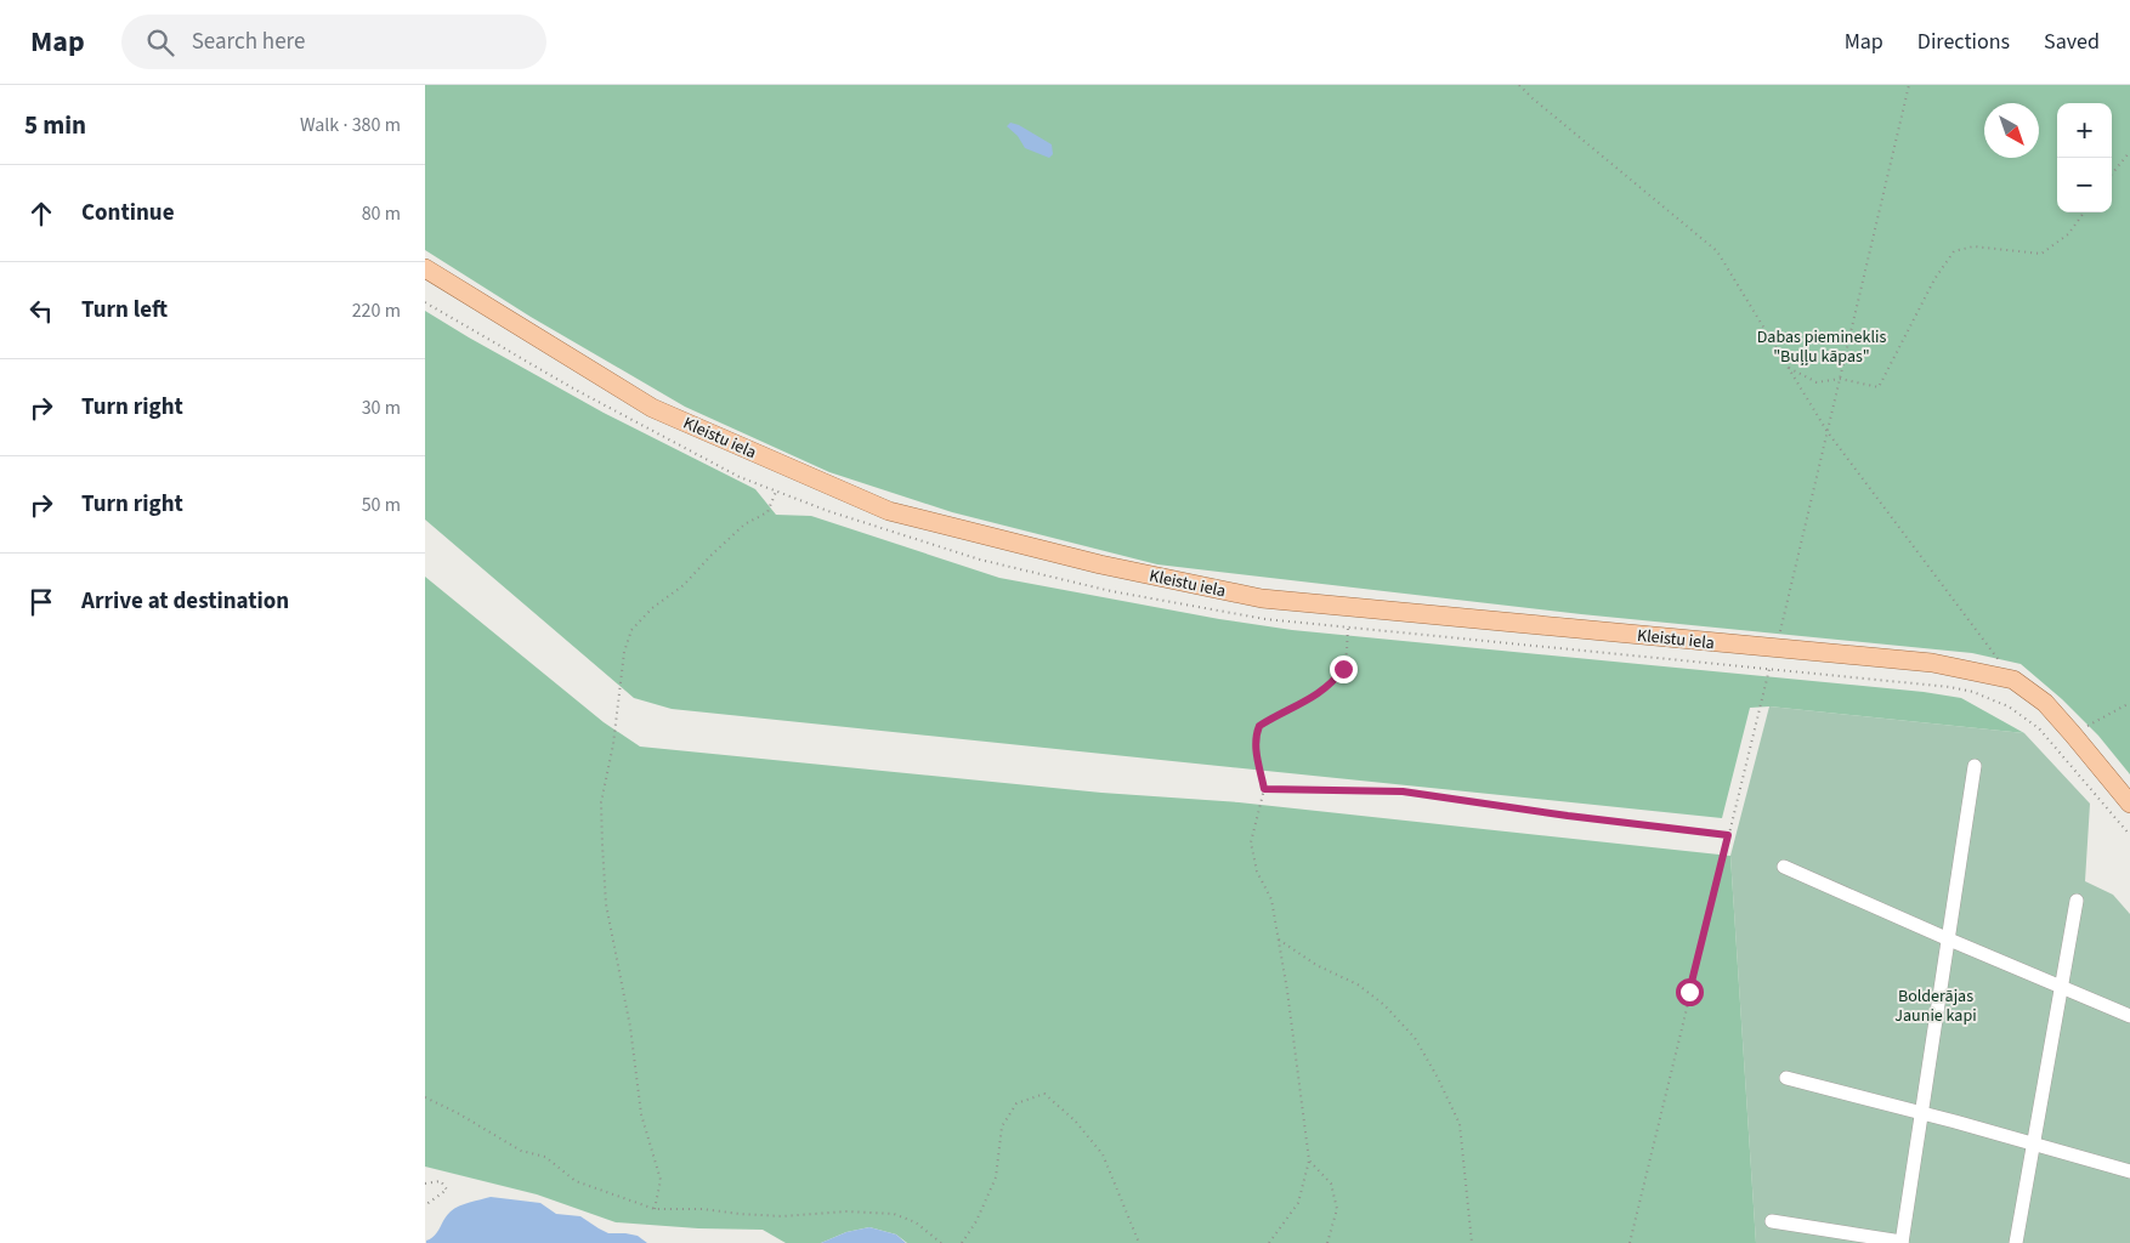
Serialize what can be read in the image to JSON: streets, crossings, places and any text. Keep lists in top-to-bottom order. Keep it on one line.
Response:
{"streets":{"main road":["Kleistu iela"]},"parks":["Dabas piemineklis \"Buļļu kāpas\"","Bolderājas Jaunie kapi"],"north":"bottom right","page":{"header":"Map","search":"Search here","nav":["Map","Directions","Saved"],"heading":["5 min","Walk · 380 m"],"map_buttons":["+","−"],"list":[["Continue","80 m"],["Turn left","220 m"],["Turn right","30 m"],["Turn right","50 m"],"Arrive at destination"]}}
